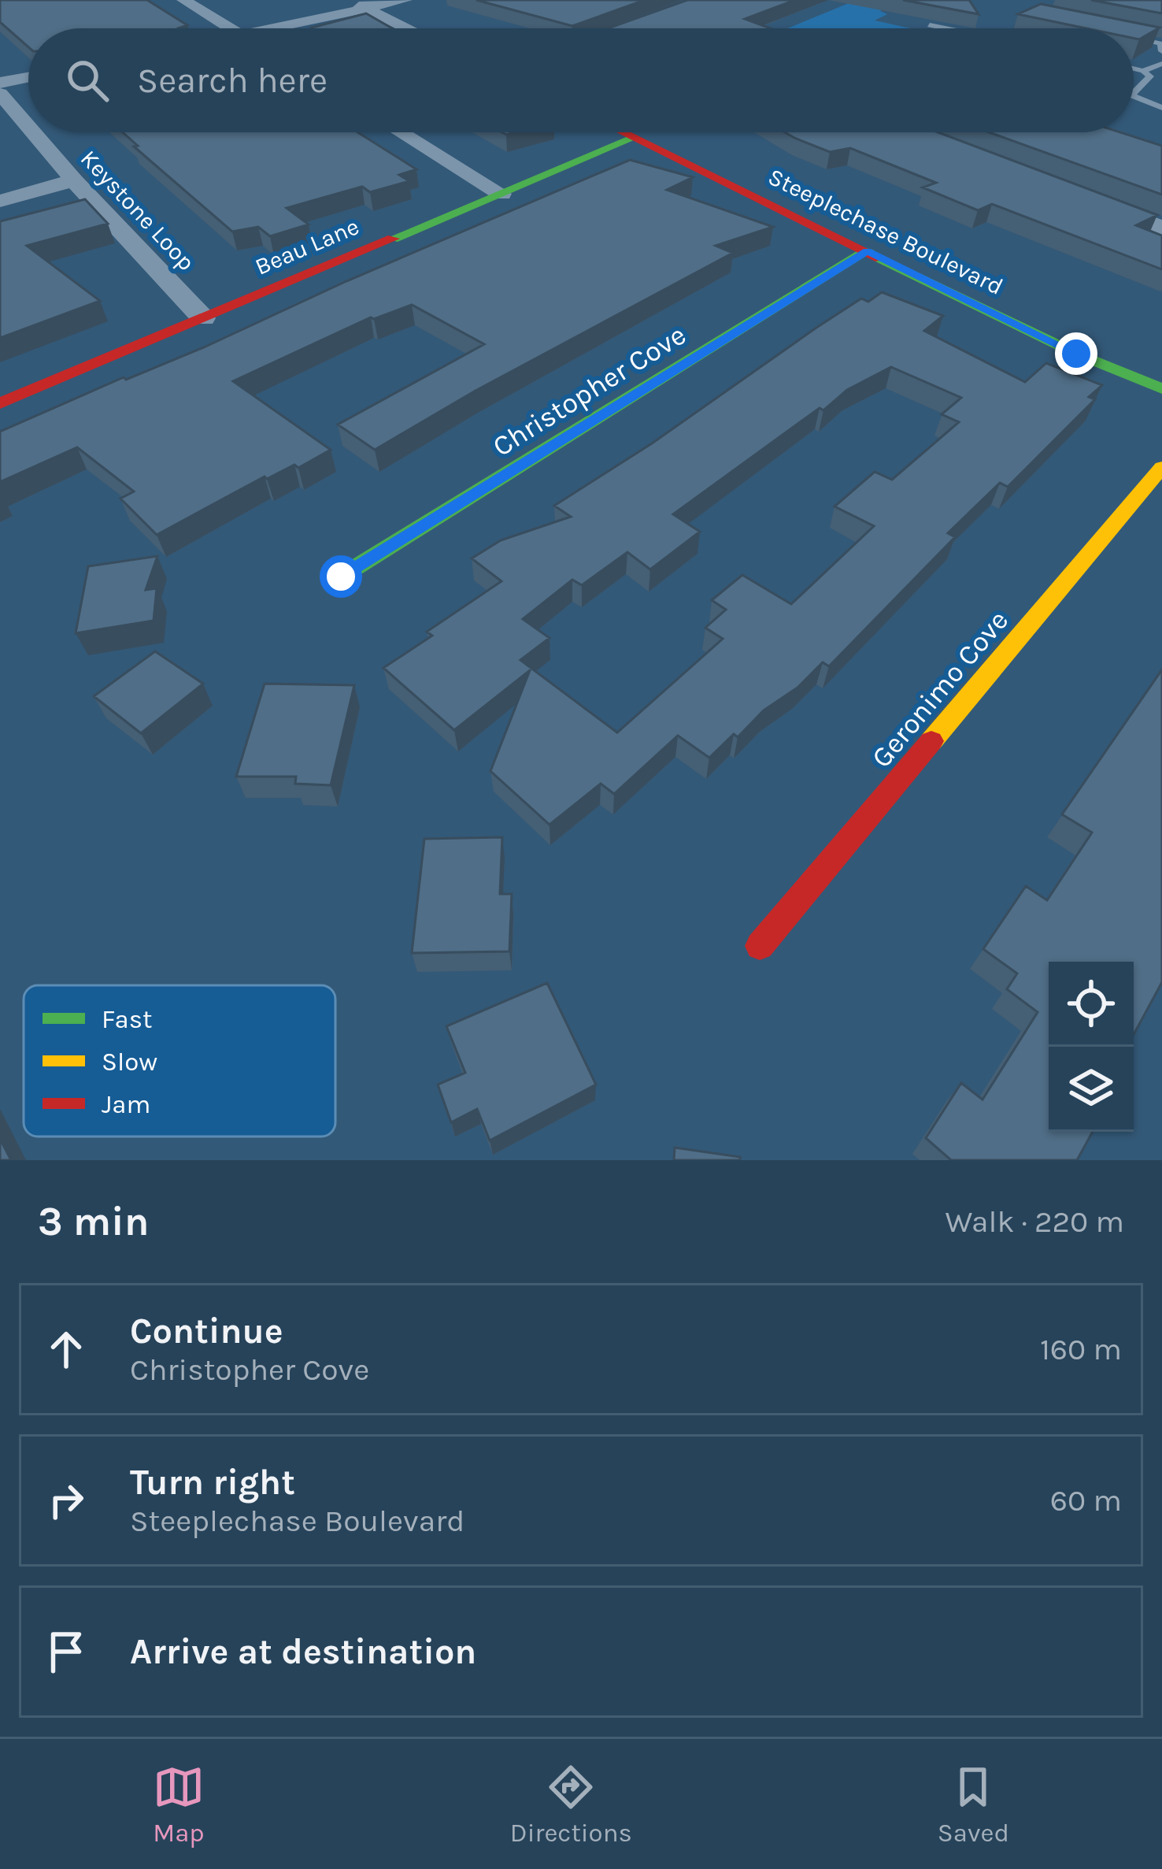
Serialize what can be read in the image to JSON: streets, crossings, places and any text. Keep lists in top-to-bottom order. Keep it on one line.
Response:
{"streets":{"street":["Keystone Loop","Steeplechase Boulevard","Beau Lane","Christopher Cove","Geronimo Cove"]},"crossings":[["Keystone Loop","Beau Lane"],["Steeplechase Boulevard","Beau Lane"],["Steeplechase Boulevard","Christopher Cove"]],"legend":["Fast","Slow","Jam"],"page":{"search":"Search here","heading":["3 min","Walk · 220 m"],"list":[["Continue","Christopher Cove","160 m"],["Turn right","Steeplechase Boulevard","60 m"],"Arrive at destination"],"nav":["Map","Directions","Saved"]}}
